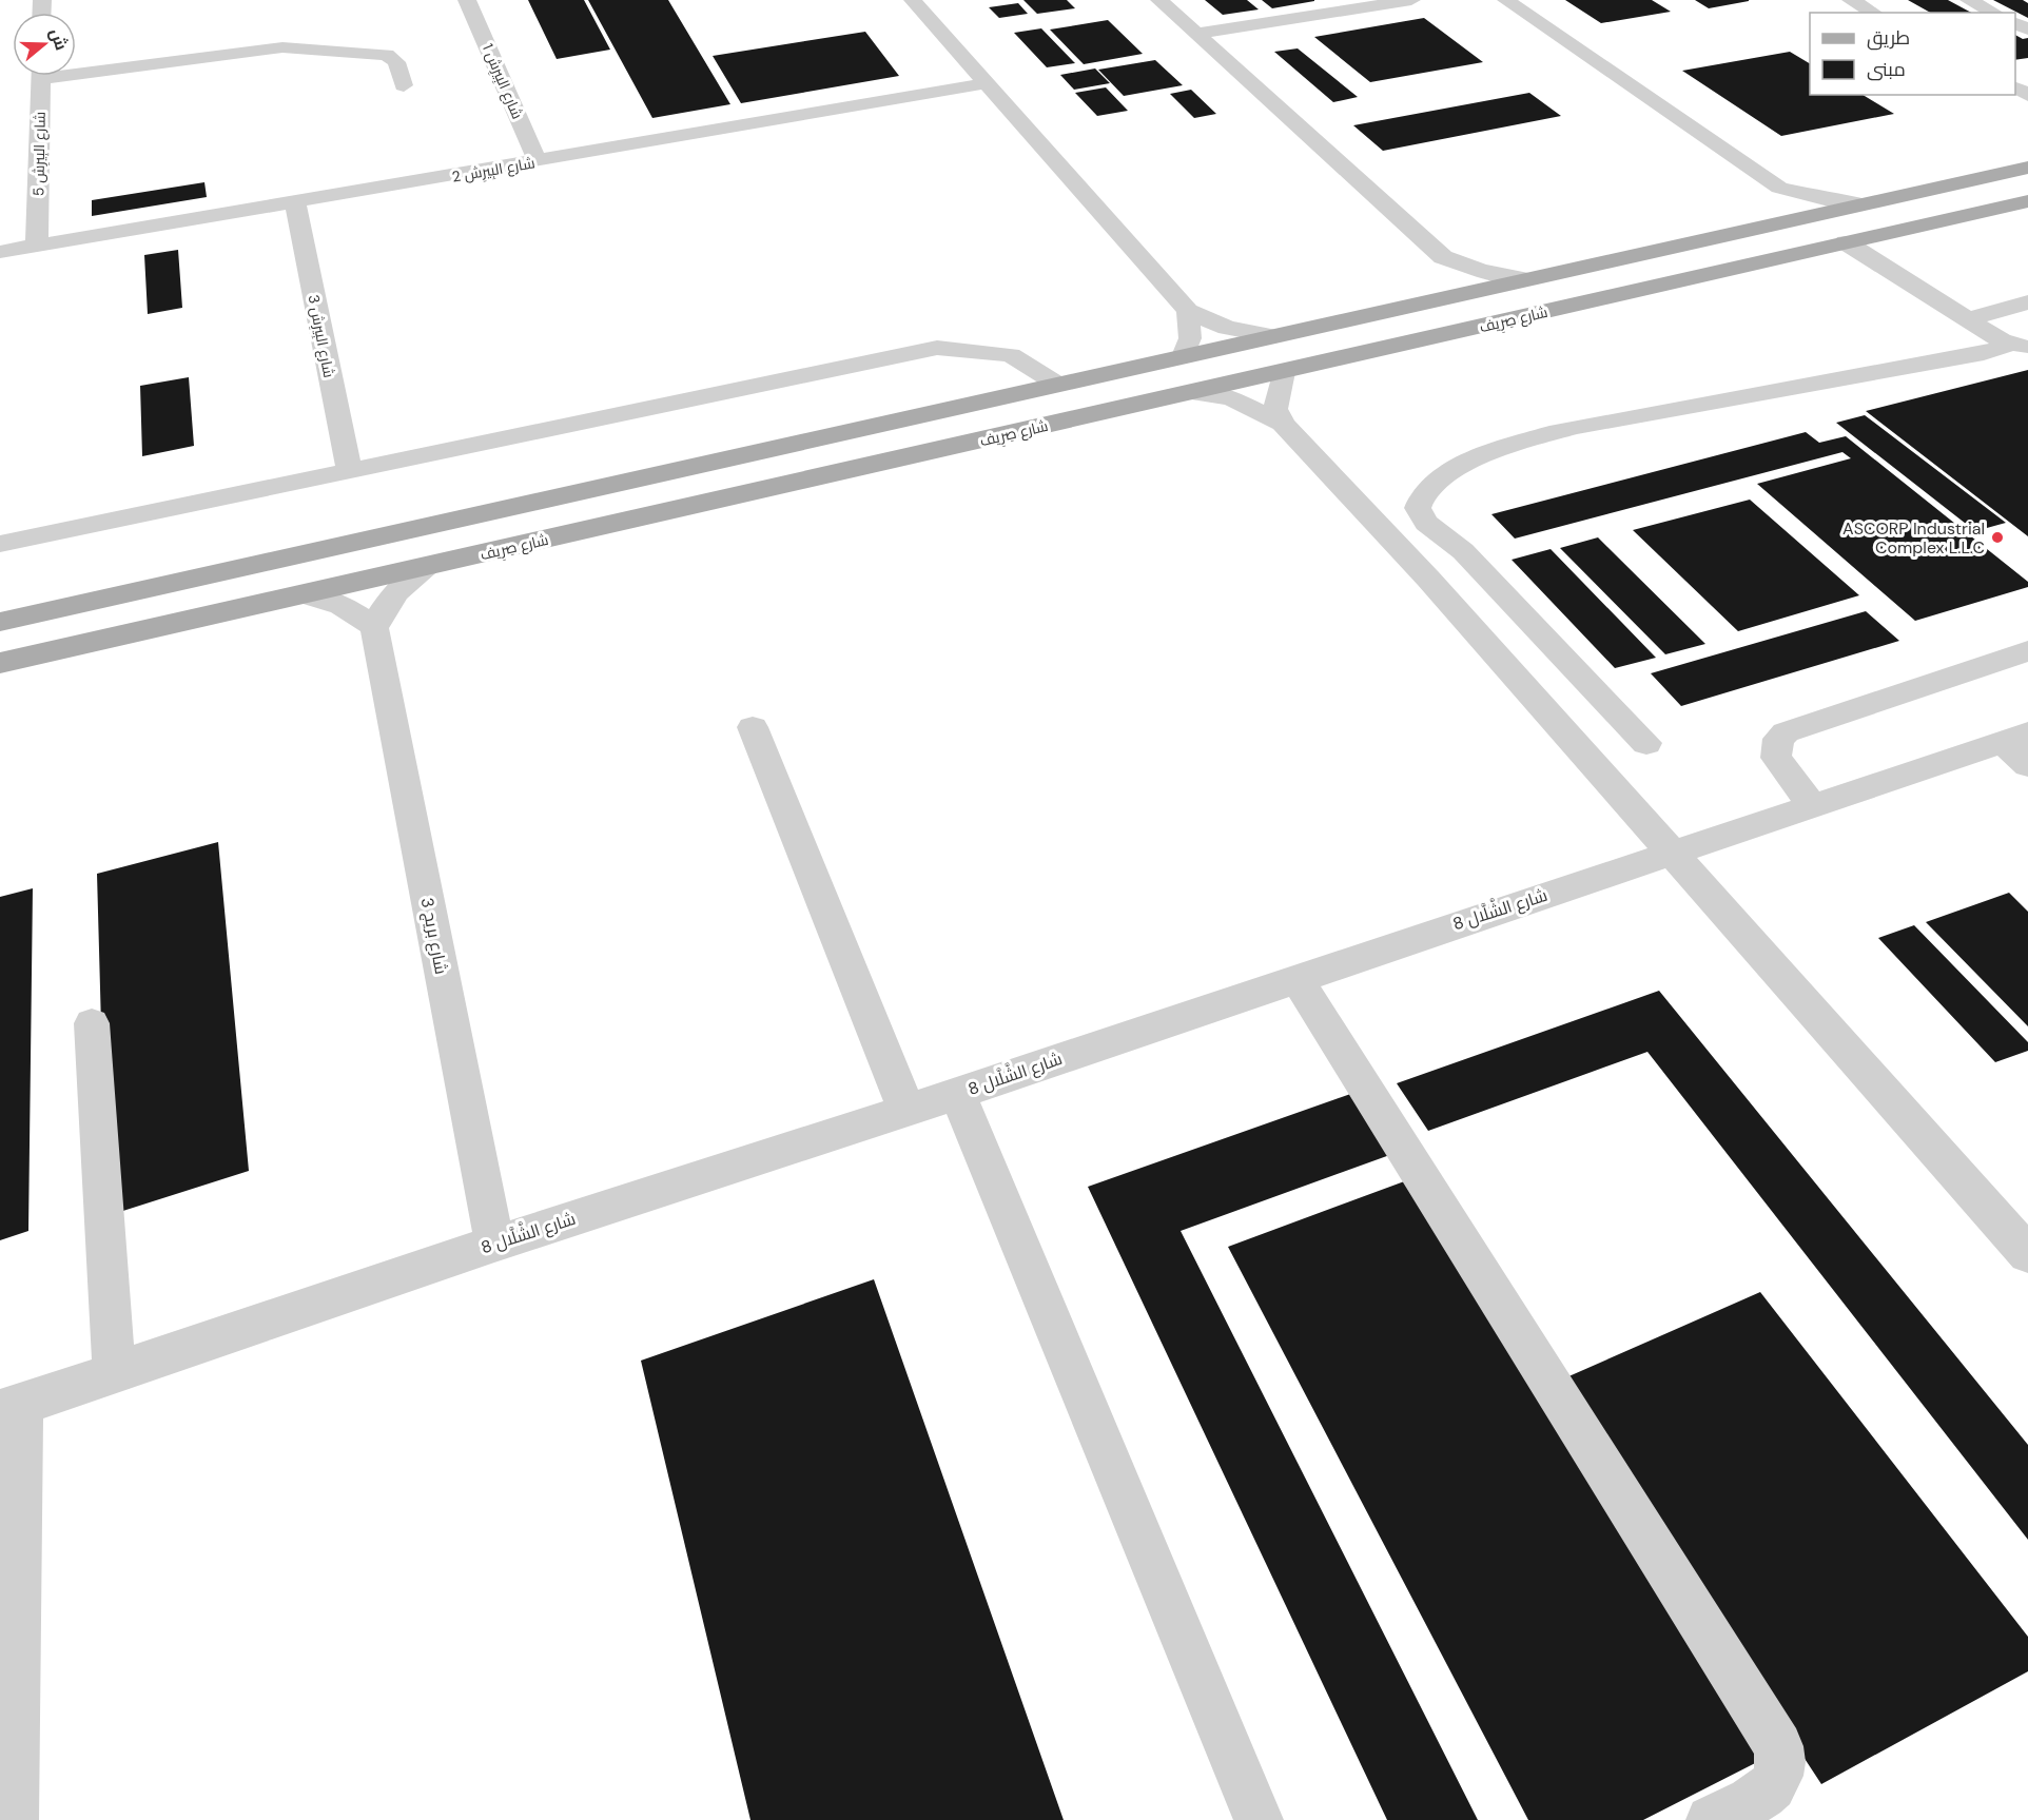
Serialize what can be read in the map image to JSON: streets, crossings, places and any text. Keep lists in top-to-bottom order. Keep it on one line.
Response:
{"streets":{"main road":["شارع صِرِيف"],"street":["شارع البِيرِش 1","شارع البِيرِش 5","شارع البِيرِش 2","شارع البِيرِش 3","شارع الشَّلَّال 8","شارع بريج 3"]},"crossings":[["شارع البِيرِش 1","شارع البِيرِش 2"],["شارع البِيرِش 5","شارع البِيرِش 2"],["شارع البِيرِش 2","شارع البِيرِش 3"],["شارع الشَّلَّال 8","شارع بريج 3"]],"places":["ASCORP Industrial Complex L.L.C"],"legend":["طريق","مبنى"],"north":"right"}
